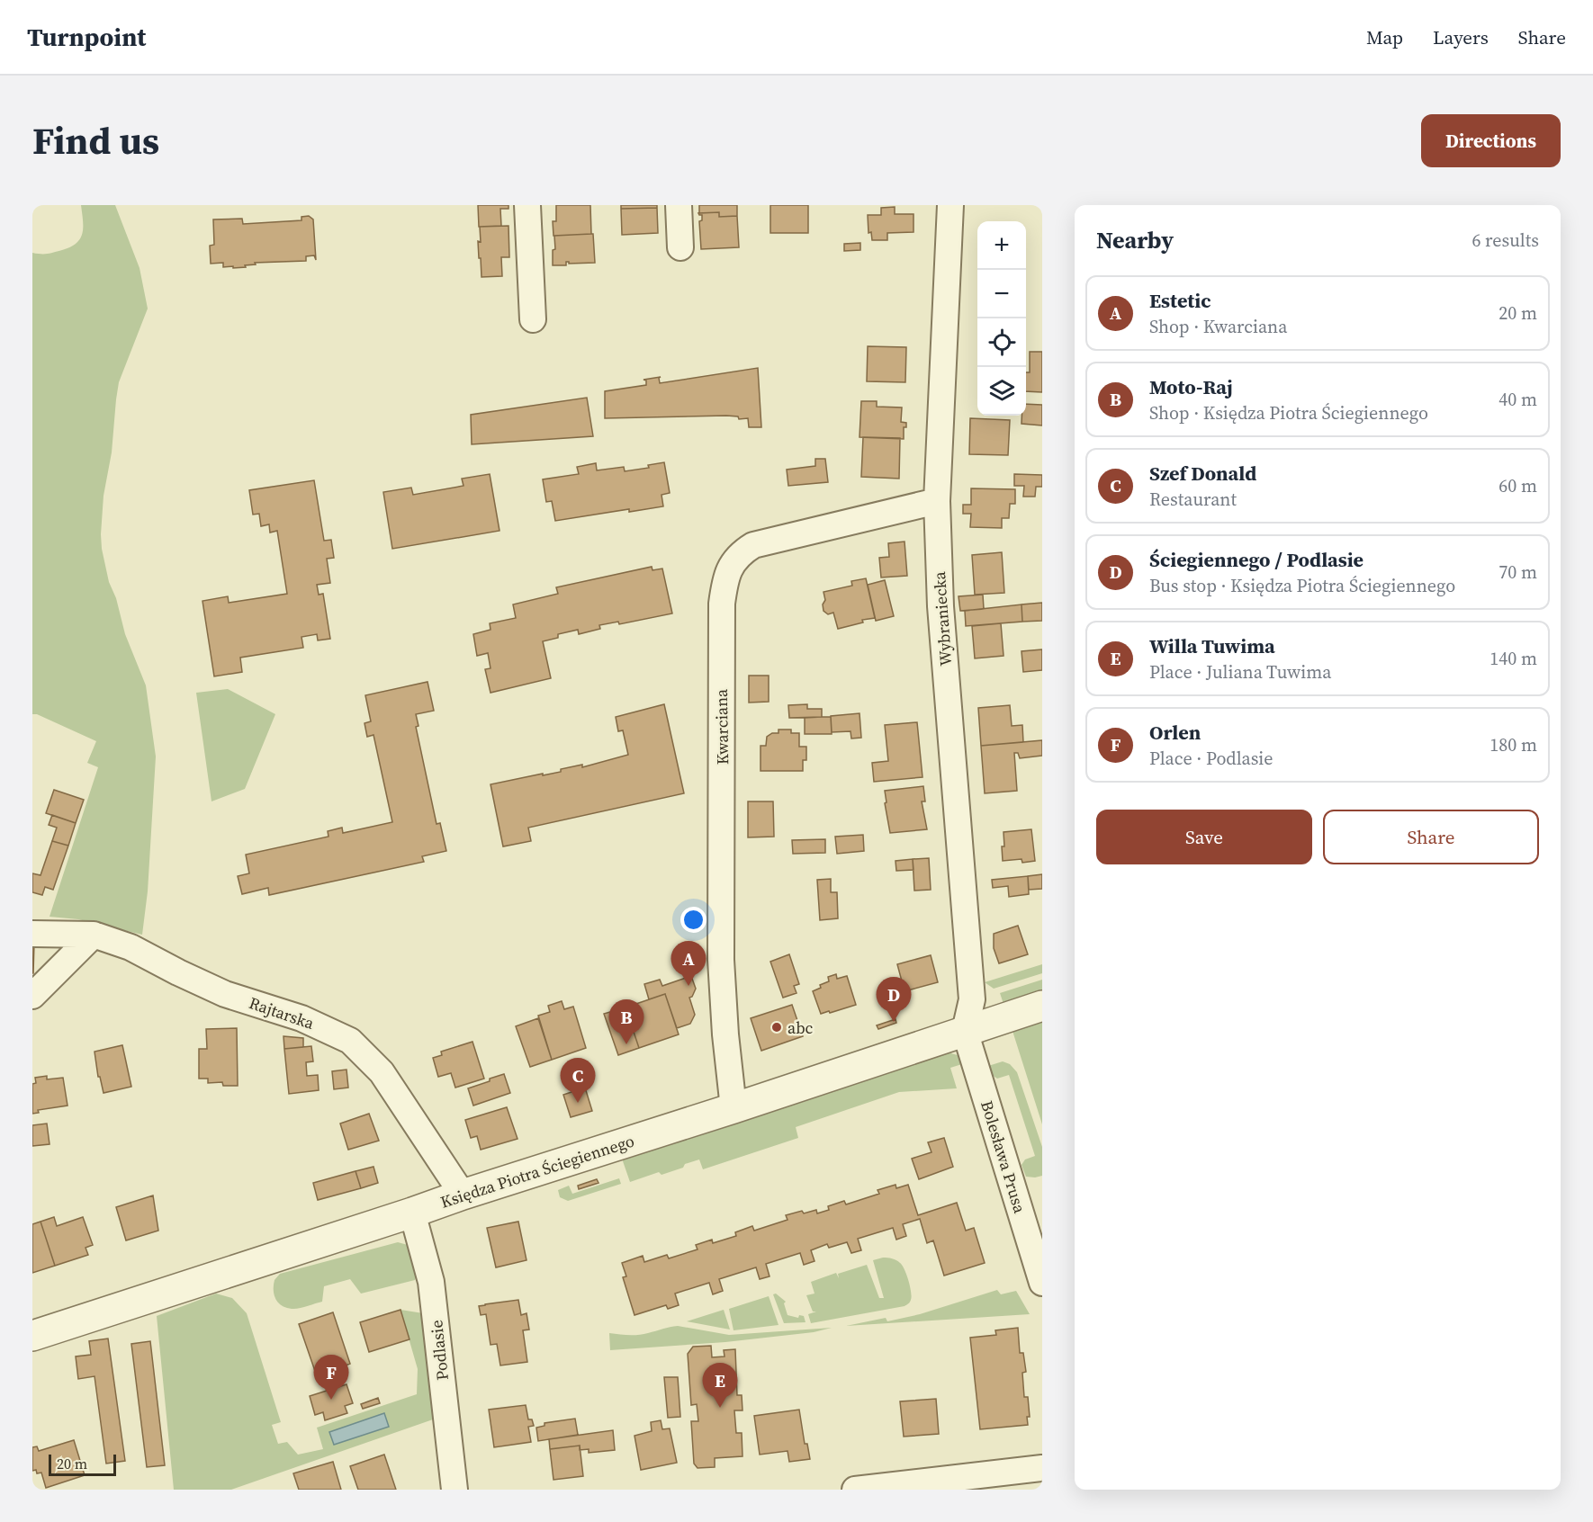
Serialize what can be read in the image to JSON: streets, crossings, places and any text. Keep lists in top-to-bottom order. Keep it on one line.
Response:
{"streets":{"street":["Wybraniecka","Kwarciana","Rajtarska","Bolesława Prusa","Księdza Piotra Ściegiennego","Podlasie"]},"crossings":[["Wybraniecka","Kwarciana"],["Wybraniecka","Bolesława Prusa"],["Wybraniecka","Księdza Piotra Ściegiennego"],["Kwarciana","Księdza Piotra Ściegiennego"],["Rajtarska","Księdza Piotra Ściegiennego"],["Bolesława Prusa","Księdza Piotra Ściegiennego"],["Księdza Piotra Ściegiennego","Podlasie"]],"places":["abc"],"scale_bar":"20 m","page":{"header":"Turnpoint","nav":["Map","Layers","Share"],"title":"Find us","buttons":["Directions",["Save","Share"]],"heading":["Nearby","6 results"],"map_buttons":["+","−"],"list":[{"mark":"A","name":"Estetic","note":"Shop · Kwarciana","value":"20 m"},{"mark":"B","name":"Moto-Raj","note":"Shop · Księdza Piotra Ściegiennego","value":"40 m"},{"mark":"C","name":"Szef Donald","note":"Restaurant","value":"60 m"},{"mark":"D","name":"Ściegiennego / Podlasie","note":"Bus stop · Księdza Piotra Ściegiennego","value":"70 m"},{"mark":"E","name":"Willa Tuwima","note":"Place · Juliana Tuwima","value":"140 m"},{"mark":"F","name":"Orlen","note":"Place · Podlasie","value":"180 m"}],"pins":["A","D","B","C","F","E"],"scale":"20 m"}}
